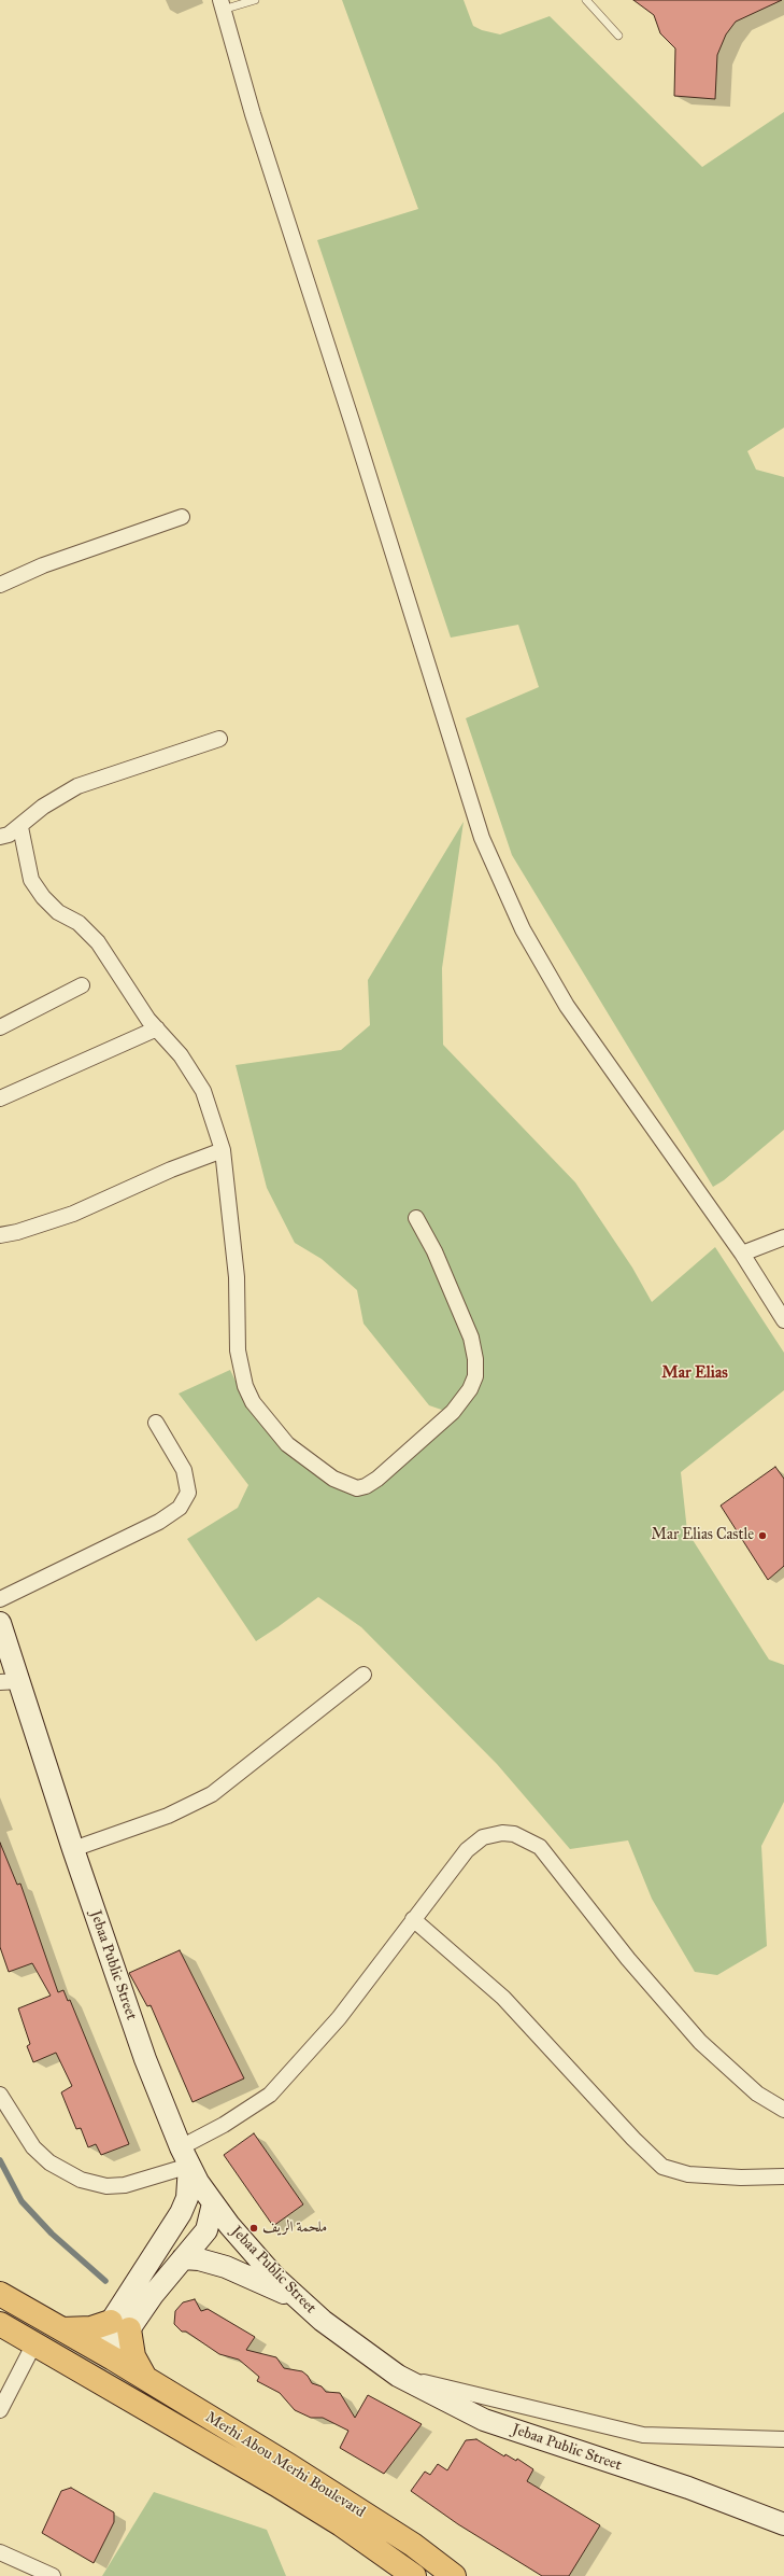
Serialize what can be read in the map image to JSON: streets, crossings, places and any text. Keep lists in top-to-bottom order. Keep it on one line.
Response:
{"streets":{"main road":["Jebaa Public Street","Merhi Abou Merhi Boulevard"]},"districts":["Mar Elias"],"places":["Mar Elias Castle","ملحمة الريف"]}
